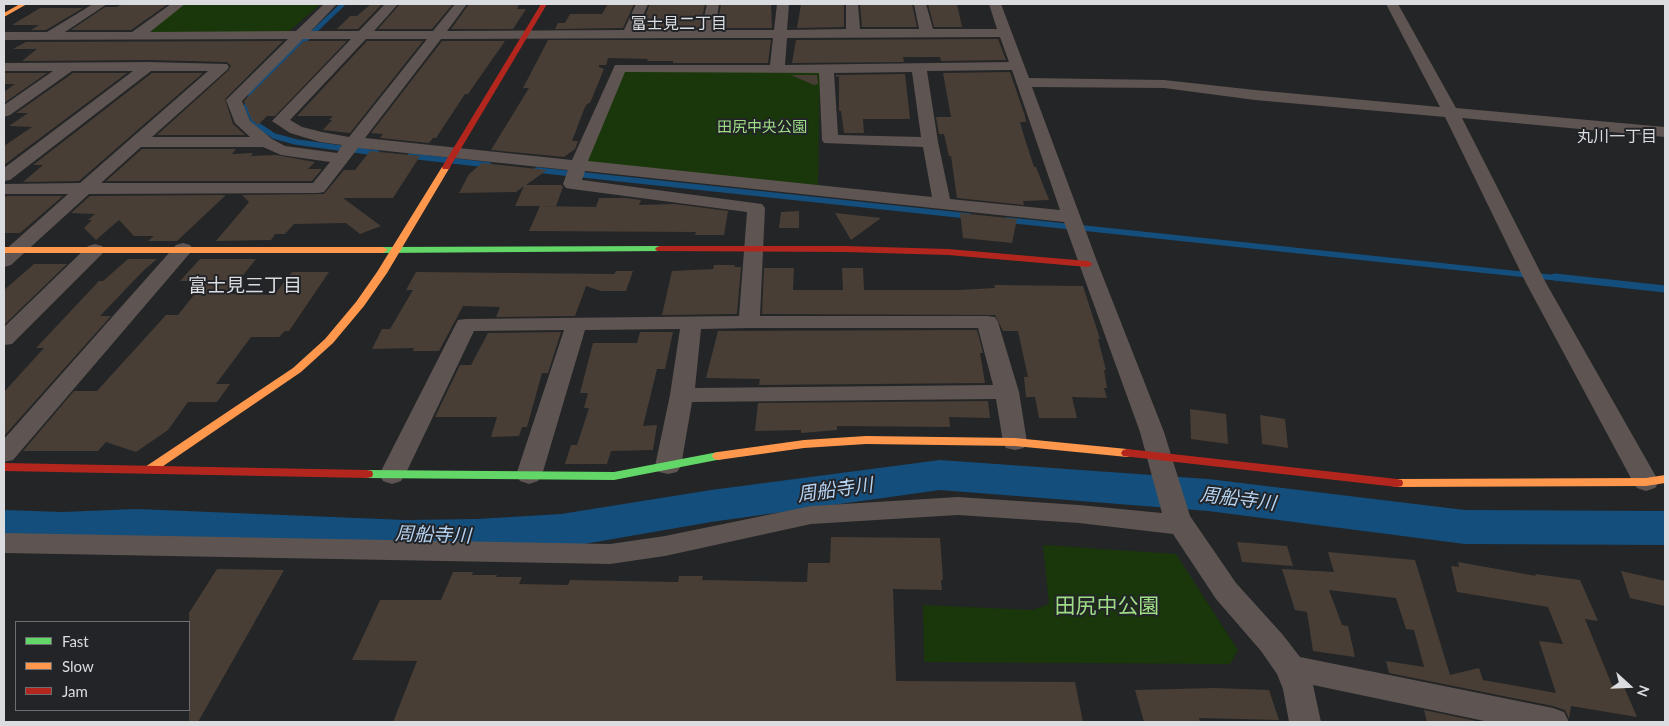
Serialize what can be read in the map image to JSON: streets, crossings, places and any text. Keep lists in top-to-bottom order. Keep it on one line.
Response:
{"districts":["富士見二丁目","丸川一丁目","富士見三丁目"],"water":["周船寺川"],"parks":["田尻中央公園","田尻中公園"],"legend":["Fast","Slow","Jam"],"north":"right"}
